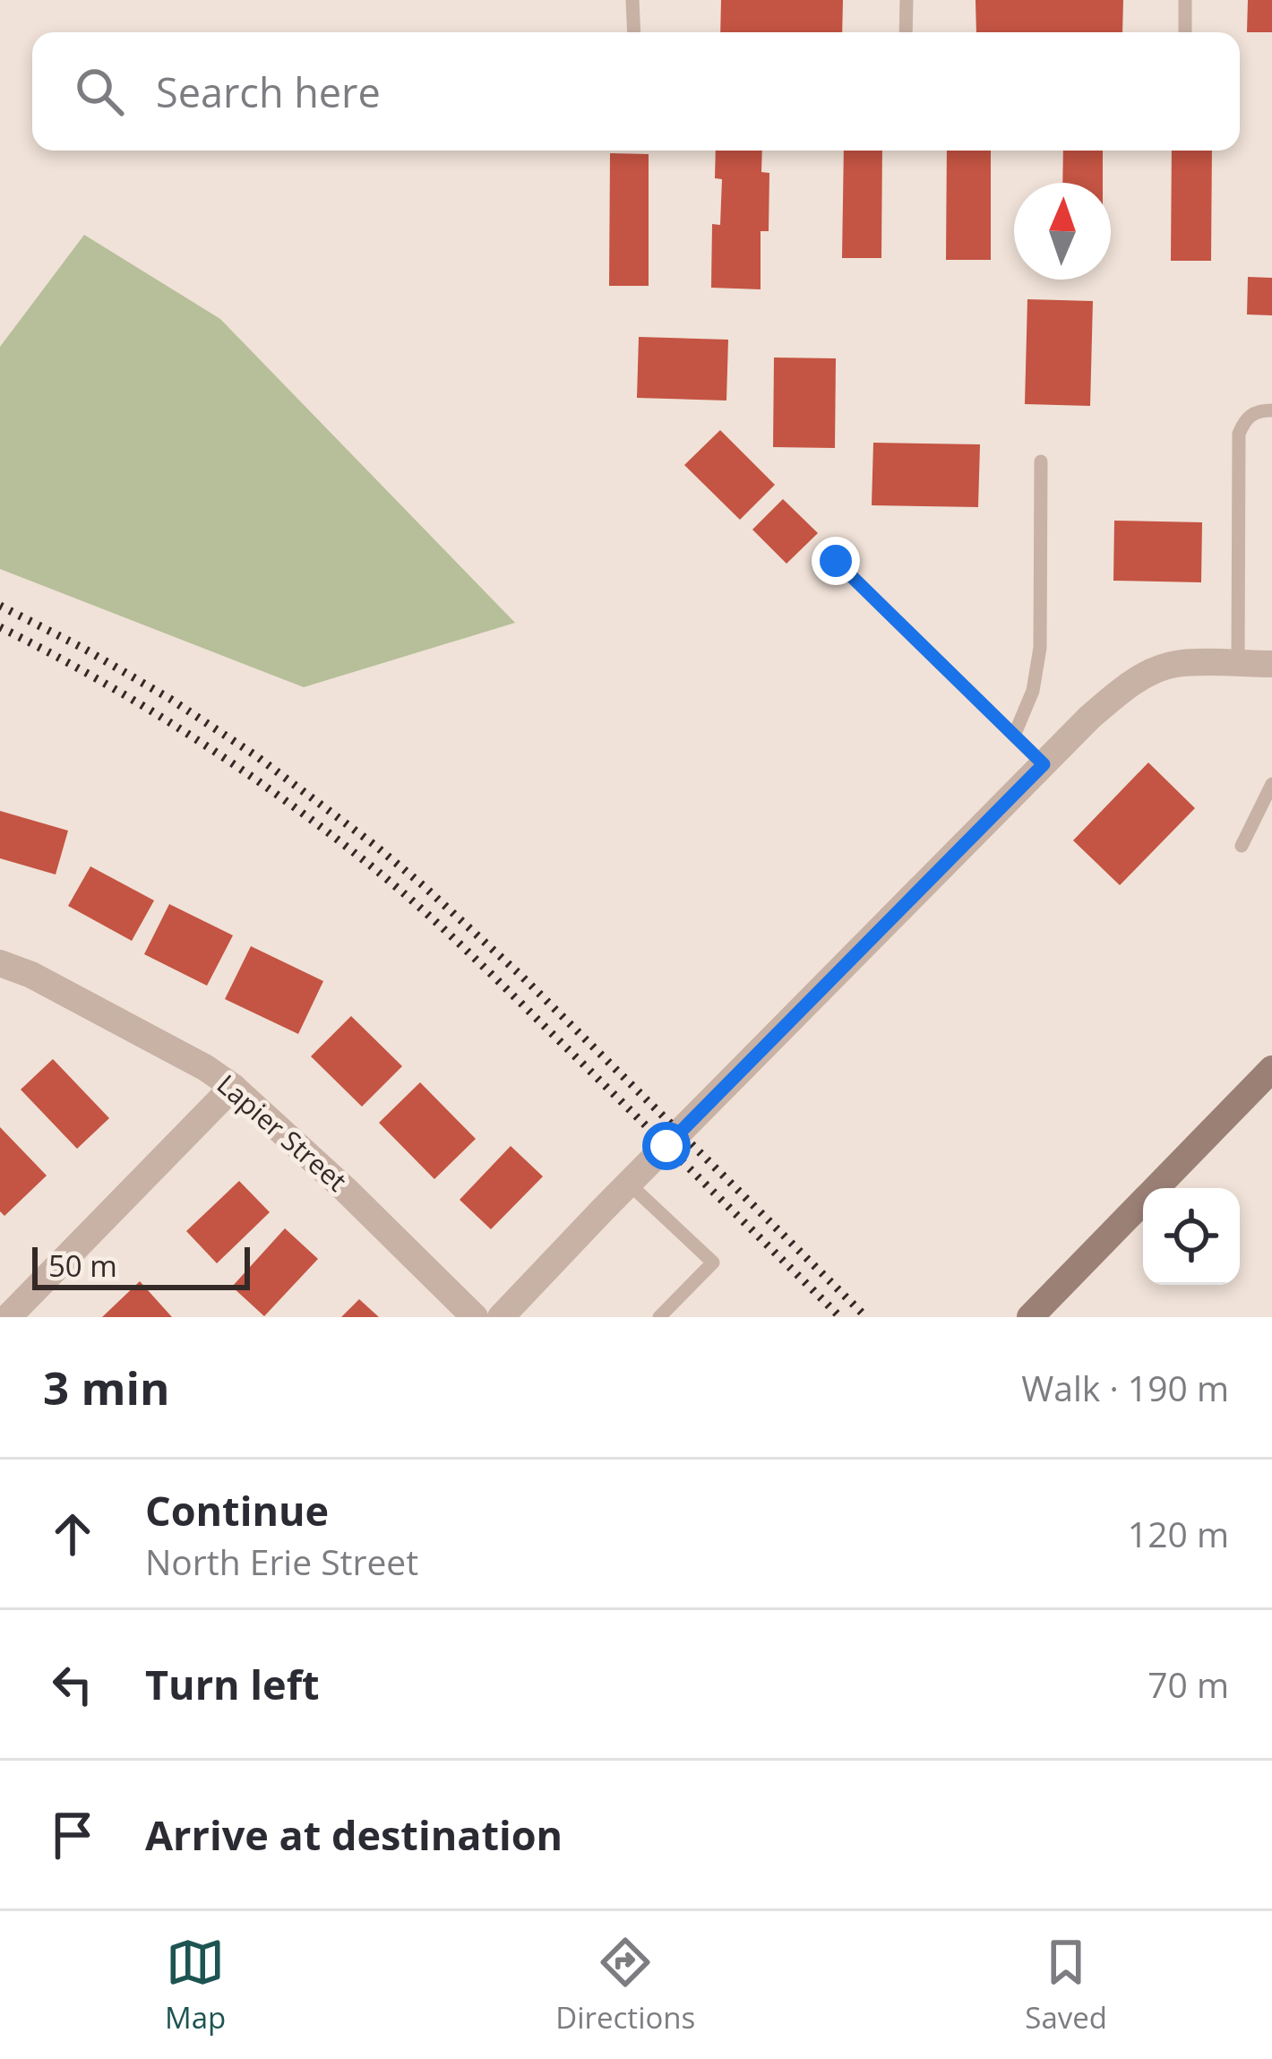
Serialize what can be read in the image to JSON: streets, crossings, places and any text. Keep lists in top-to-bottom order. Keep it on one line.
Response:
{"streets":{"street":["Lapier Street"]},"scale_bar":"50 m","north":"top","page":{"search":"Search here","scale":"50 m","heading":["3 min","Walk · 190 m"],"list":[["Continue","North Erie Street","120 m"],["Turn left","70 m"],"Arrive at destination"],"nav":["Map","Directions","Saved"]}}
